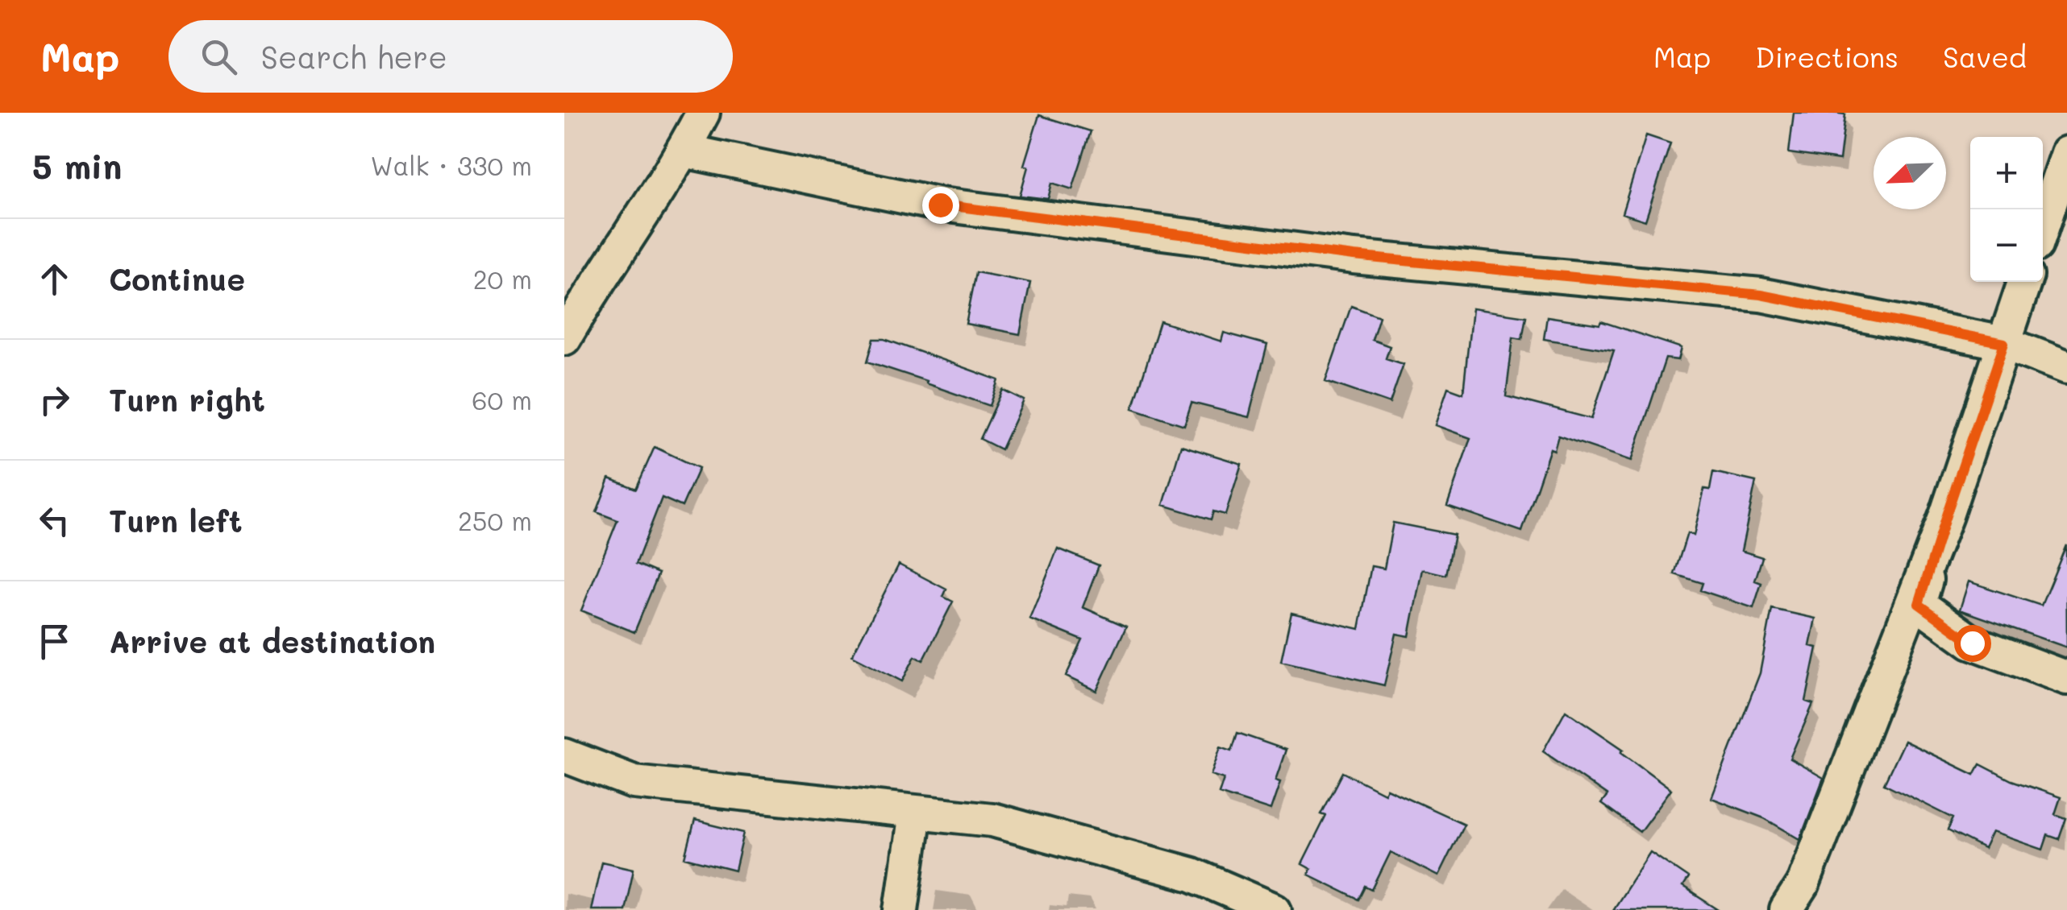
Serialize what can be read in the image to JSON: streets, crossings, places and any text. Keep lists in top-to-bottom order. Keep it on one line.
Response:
{"north":"bottom left","page":{"header":"Map","search":"Search here","nav":["Map","Directions","Saved"],"heading":["5 min","Walk · 330 m"],"map_buttons":["+","−"],"list":[["Continue","20 m"],["Turn right","60 m"],["Turn left","250 m"],"Arrive at destination"]}}
